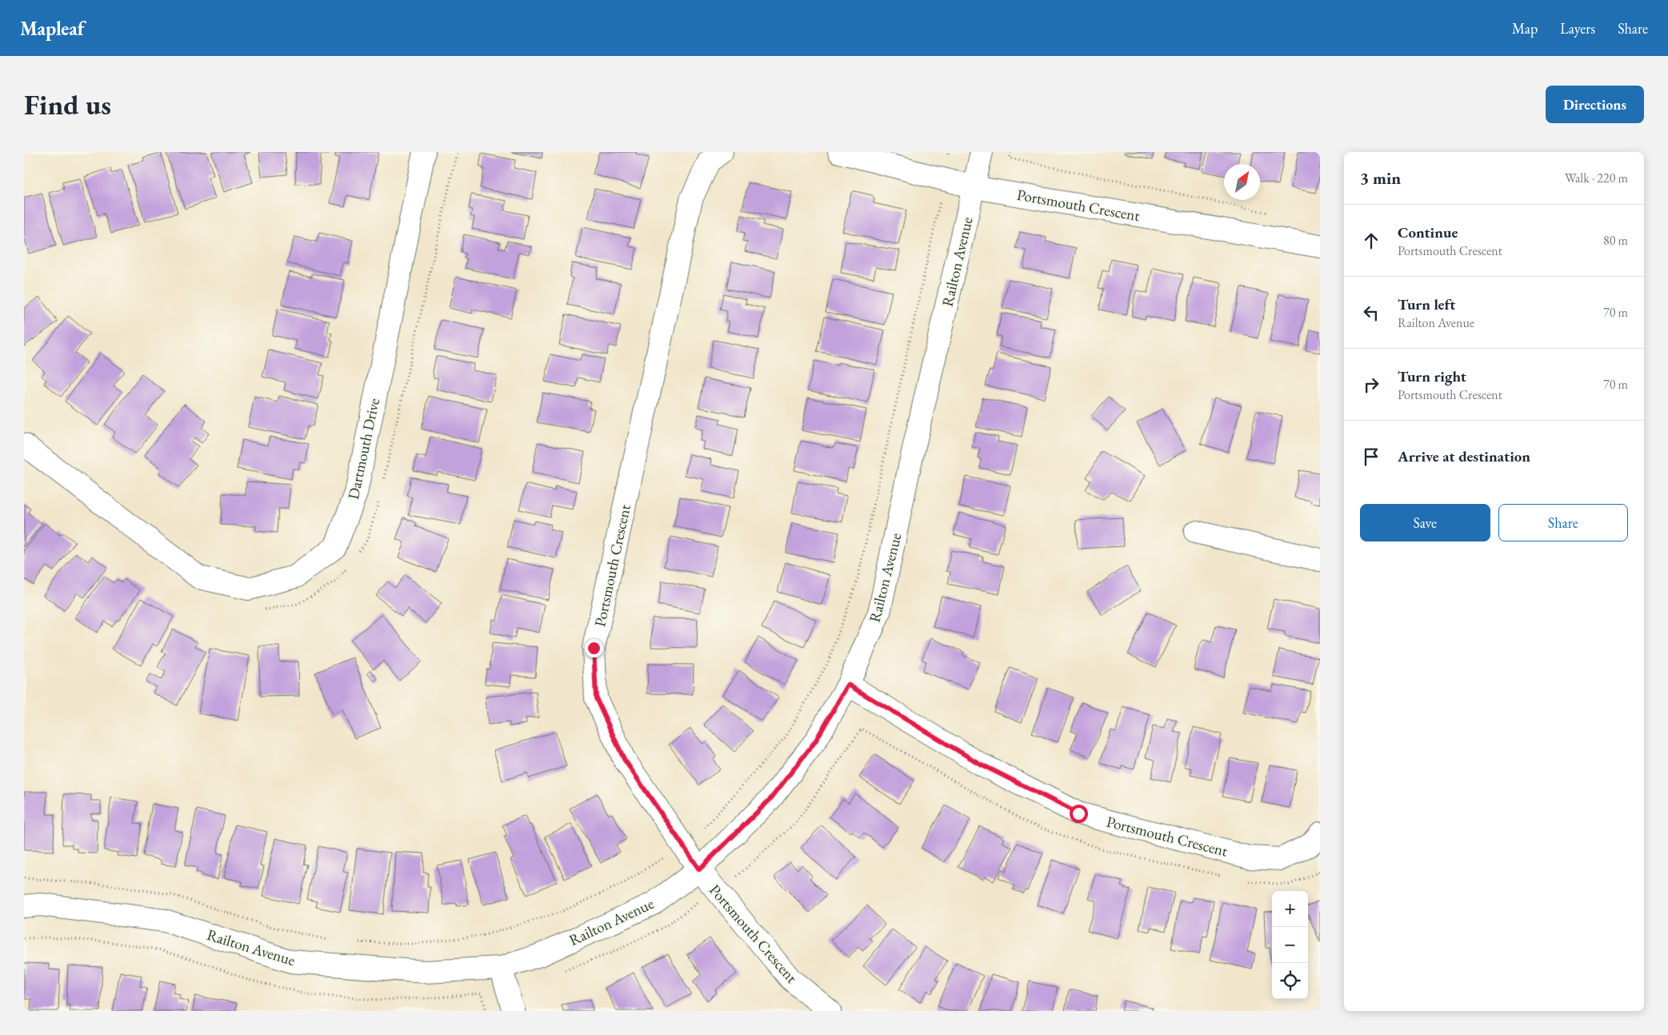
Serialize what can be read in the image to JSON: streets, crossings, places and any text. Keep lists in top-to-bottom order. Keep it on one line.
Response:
{"streets":{"street":["Portsmouth Crescent","Railton Avenue","Dartmouth Drive"]},"crossings":[["Portsmouth Crescent","Railton Avenue"]],"north":"top right","page":{"header":"Mapleaf","nav":["Map","Layers","Share"],"buttons":["Directions",["Save","Share"]],"title":"Find us","heading":["3 min","Walk · 220 m"],"list":[["Continue","Portsmouth Crescent","80 m"],["Turn left","Railton Avenue","70 m"],["Turn right","Portsmouth Crescent","70 m"],"Arrive at destination"],"map_buttons":["+","−"]}}
